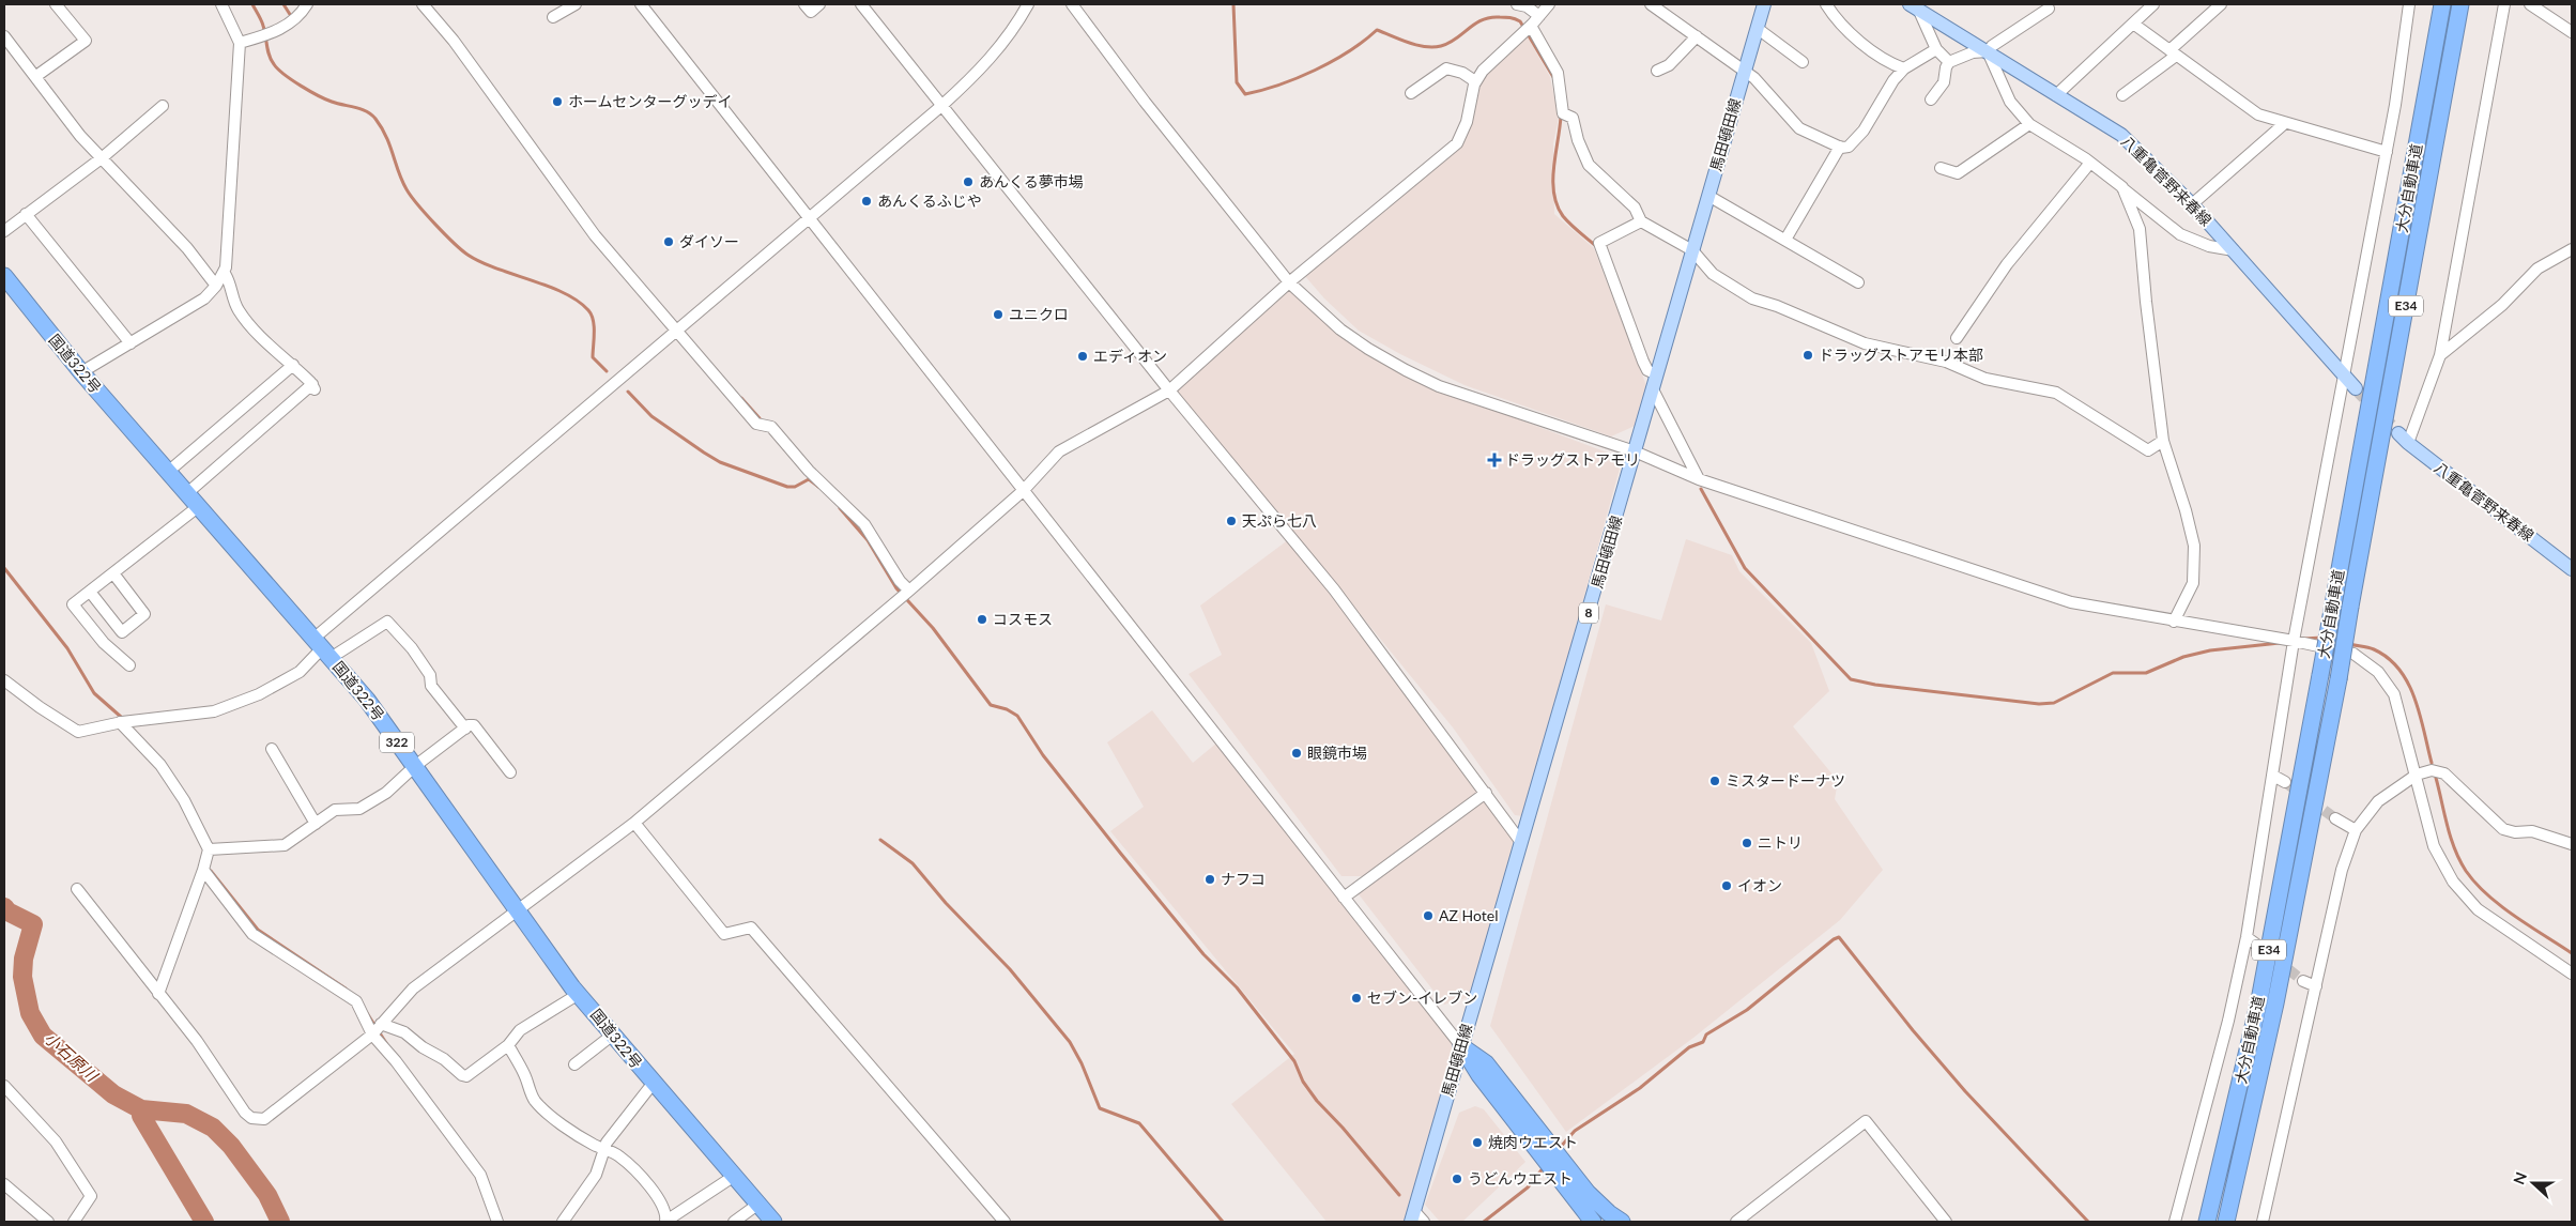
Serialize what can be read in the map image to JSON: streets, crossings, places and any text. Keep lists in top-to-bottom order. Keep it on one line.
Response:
{"streets":{"highway":["大分自動車道","E34","国道322号","322"],"main road":["馬田頓田線","八重亀菅野来春線","8"]},"water":["小石原川"],"places":{"other":["ホームセンターグッデイ","あんくる夢市場","あんくるふじや","ダイソー","ユニクロ","ドラッグストアモリ本部","エディオン","天ぷら七八","コスモス","眼鏡市場","ミスタードーナツ","ニトリ","ナフコ","イオン","AZ Hotel","セブン-イレブン","焼肉ウエスト","うどんウエスト"],"health":["ドラッグストアモリ"]},"north":"left"}
